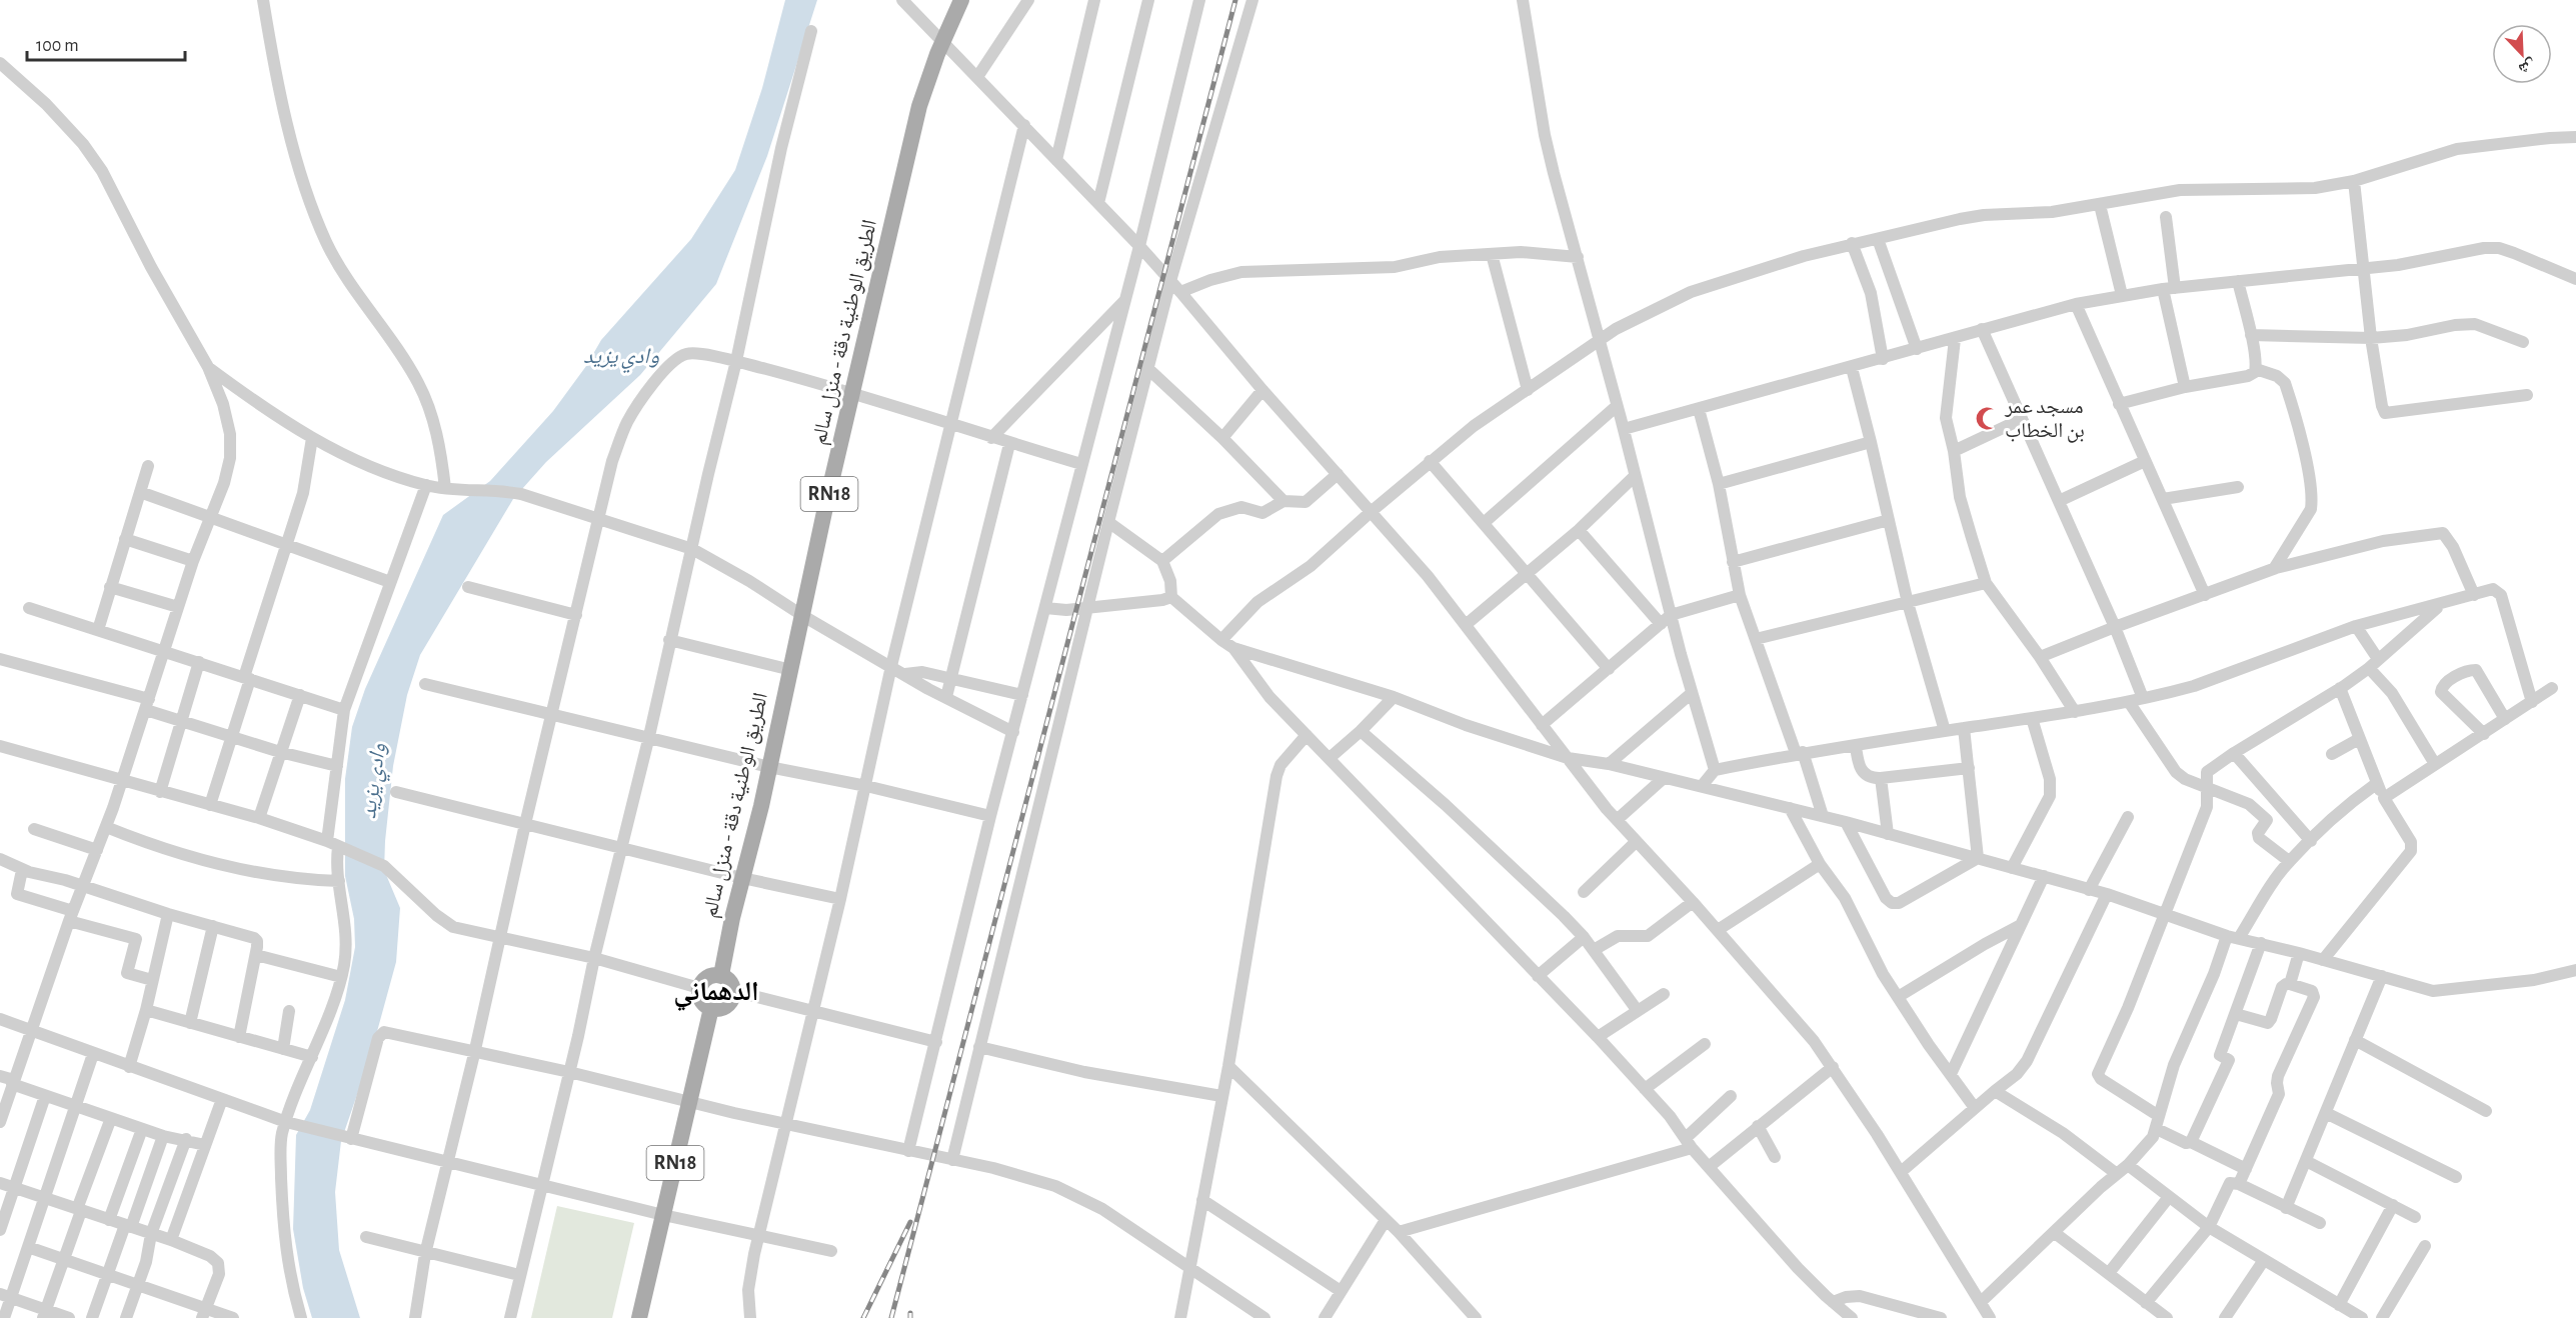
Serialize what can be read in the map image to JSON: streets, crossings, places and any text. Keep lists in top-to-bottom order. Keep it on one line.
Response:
{"streets":{"main road":["الطريق الوطنية دقة - منزل سالم","RN18"]},"crossings":[["الطريق الوطنية دقة - منزل سالم","RN18"]],"districts":["الدهماني"],"water":["وادي يزيد"],"places":{"mosque":["مسجد عمر بن الخطاب"]},"scale_bar":"100 m","north":"bottom right"}
